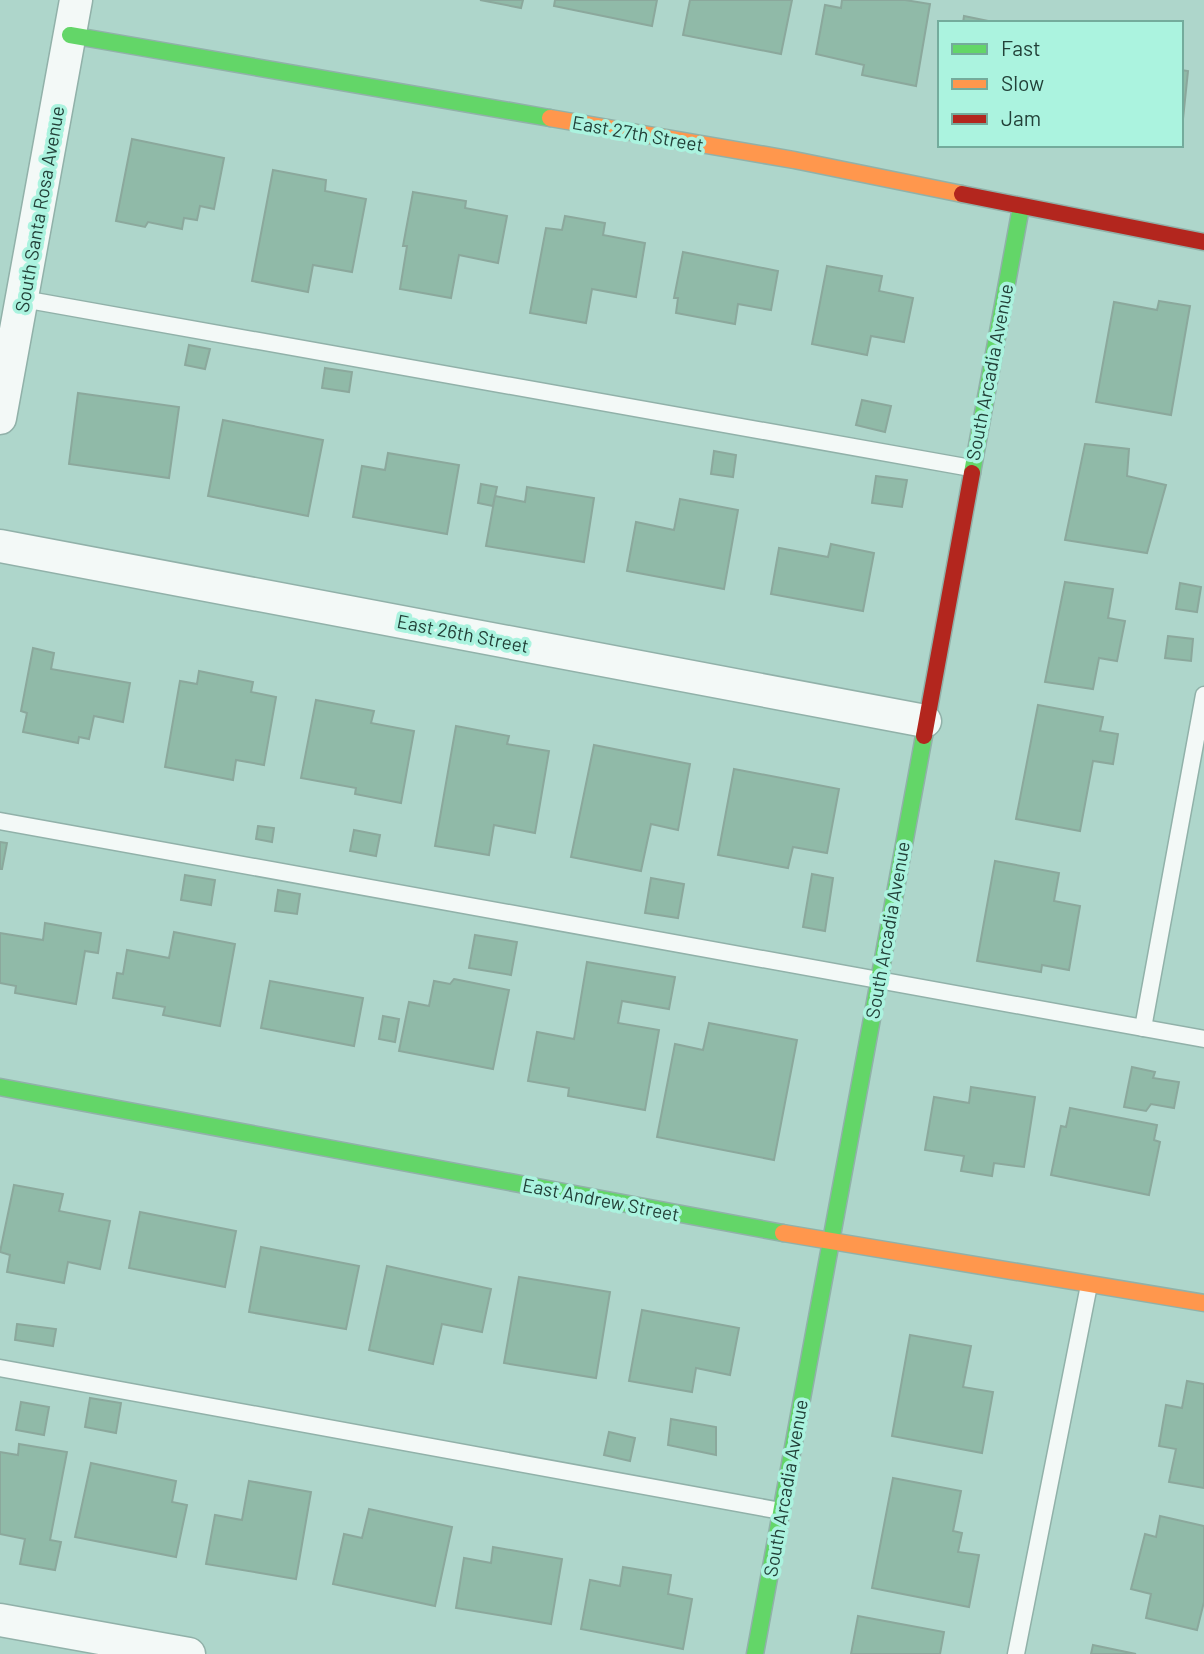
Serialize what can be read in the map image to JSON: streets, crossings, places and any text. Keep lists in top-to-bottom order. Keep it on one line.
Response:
{"streets":{"street":["East 27th Street","South Santa Rosa Avenue","South Arcadia Avenue","East 26th Street","East Andrew Street"]},"crossings":[["East 27th Street","South Santa Rosa Avenue"],["East 27th Street","South Arcadia Avenue"],["South Arcadia Avenue","East 26th Street"],["South Arcadia Avenue","East Andrew Street"]],"legend":["Fast","Slow","Jam"]}
